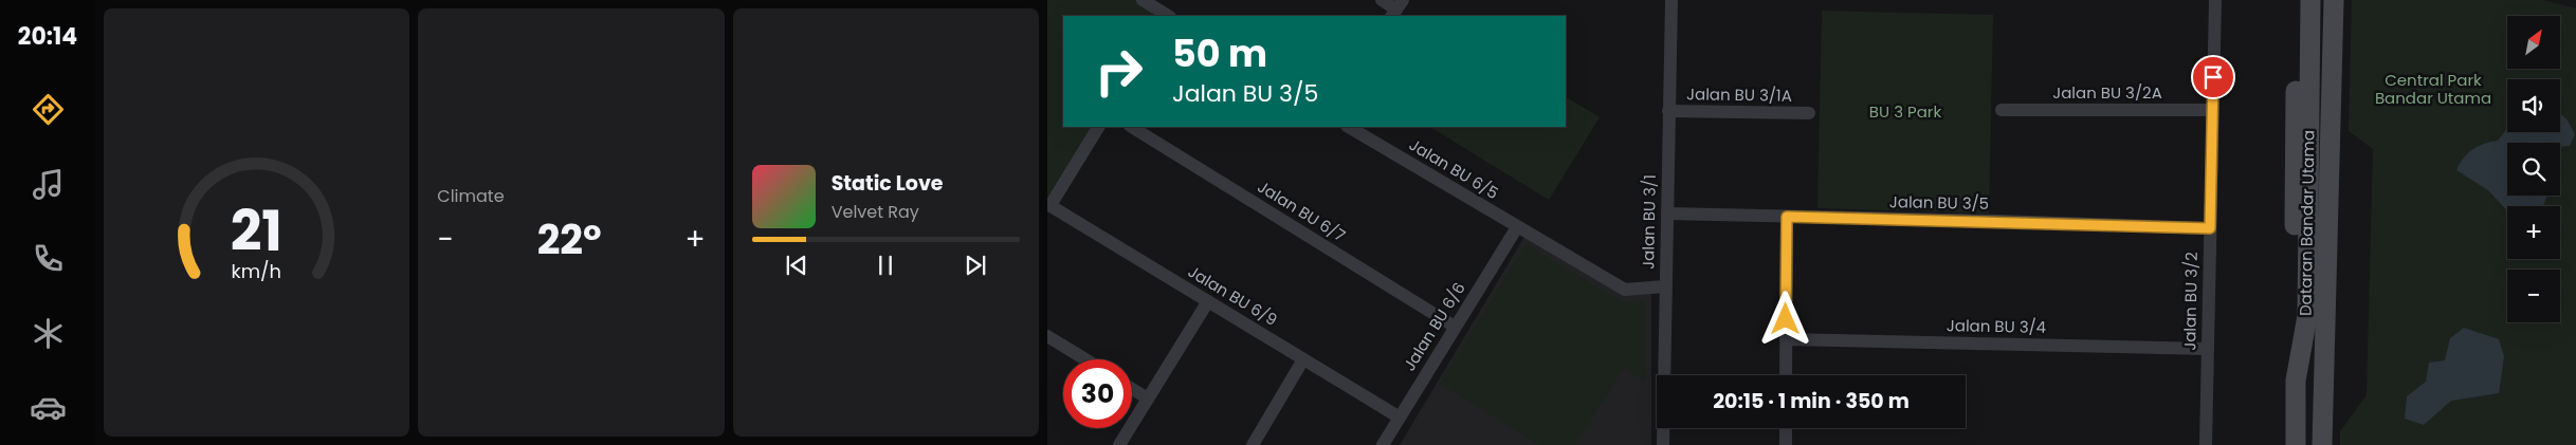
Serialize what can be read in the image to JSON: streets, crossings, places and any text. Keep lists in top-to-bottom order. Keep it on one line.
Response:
{"streets":{"main road":["Dataran Bandar Utama"],"street":["Jalan BU 3/2A","Jalan BU 3/1A","Jalan BU 6/5","Jalan BU 3/5","Jalan BU 6/7","Jalan BU 3/1","Jalan BU 6/9","Jalan BU 3/2","Jalan BU 6/6","Jalan BU 3/4"]},"crossings":[["Jalan BU 3/2A","Jalan BU 3/2"],["Jalan BU 3/1A","Jalan BU 3/1"],["Jalan BU 6/5","Jalan BU 3/1"],["Jalan BU 6/5","Jalan BU 6/6"],["Jalan BU 3/5","Jalan BU 3/1"],["Jalan BU 3/5","Jalan BU 3/2"],["Jalan BU 6/7","Jalan BU 6/6"],["Jalan BU 6/9","Jalan BU 6/6"],["Jalan BU 3/2","Jalan BU 3/4"]],"parks":["Central Park Bandar Utama","BU 3 Park"],"north":"top right","page":{"tabs":"20:14","tile":"Climate","map_buttons":["+","−"],"turn":["50 m","Jalan BU 3/5"],"song":["Static Love","Velvet Ray"],"heat":["−","22°","+"],"limit":"30","trip":"20:15 · 1 min · 350 m","gauge":["21","km/h"]}}
